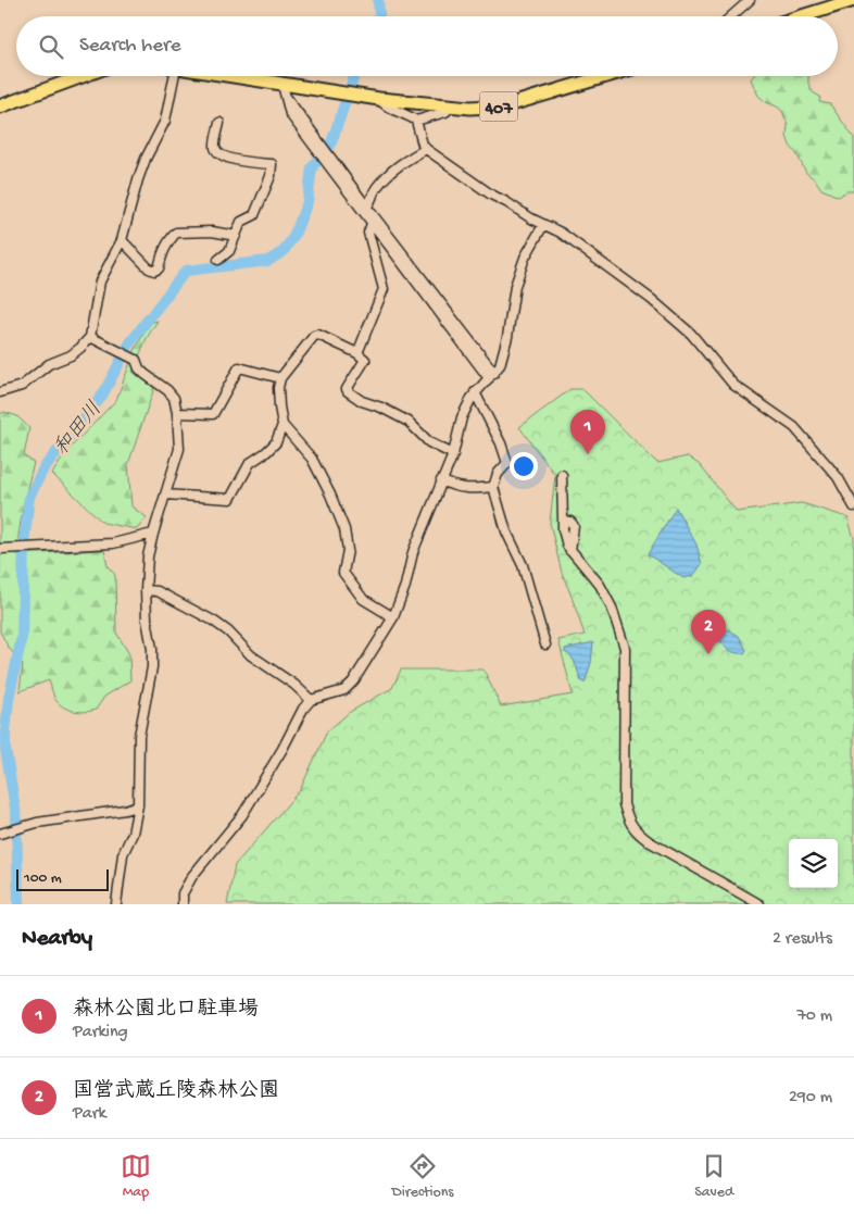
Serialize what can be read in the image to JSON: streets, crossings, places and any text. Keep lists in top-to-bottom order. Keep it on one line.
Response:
{"streets":{"highway":["407"]},"water":["和田川"],"scale_bar":"100 m","page":{"search":"Search here","pins":["1","2"],"scale":"100 m","heading":["Nearby","2 results"],"list":[{"mark":"1","name":"森林公園北口駐車場","note":"Parking","value":"70 m"},{"mark":"2","name":"国営武蔵丘陵森林公園","note":"Park","value":"290 m"}],"nav":["Map","Directions","Saved"]}}
